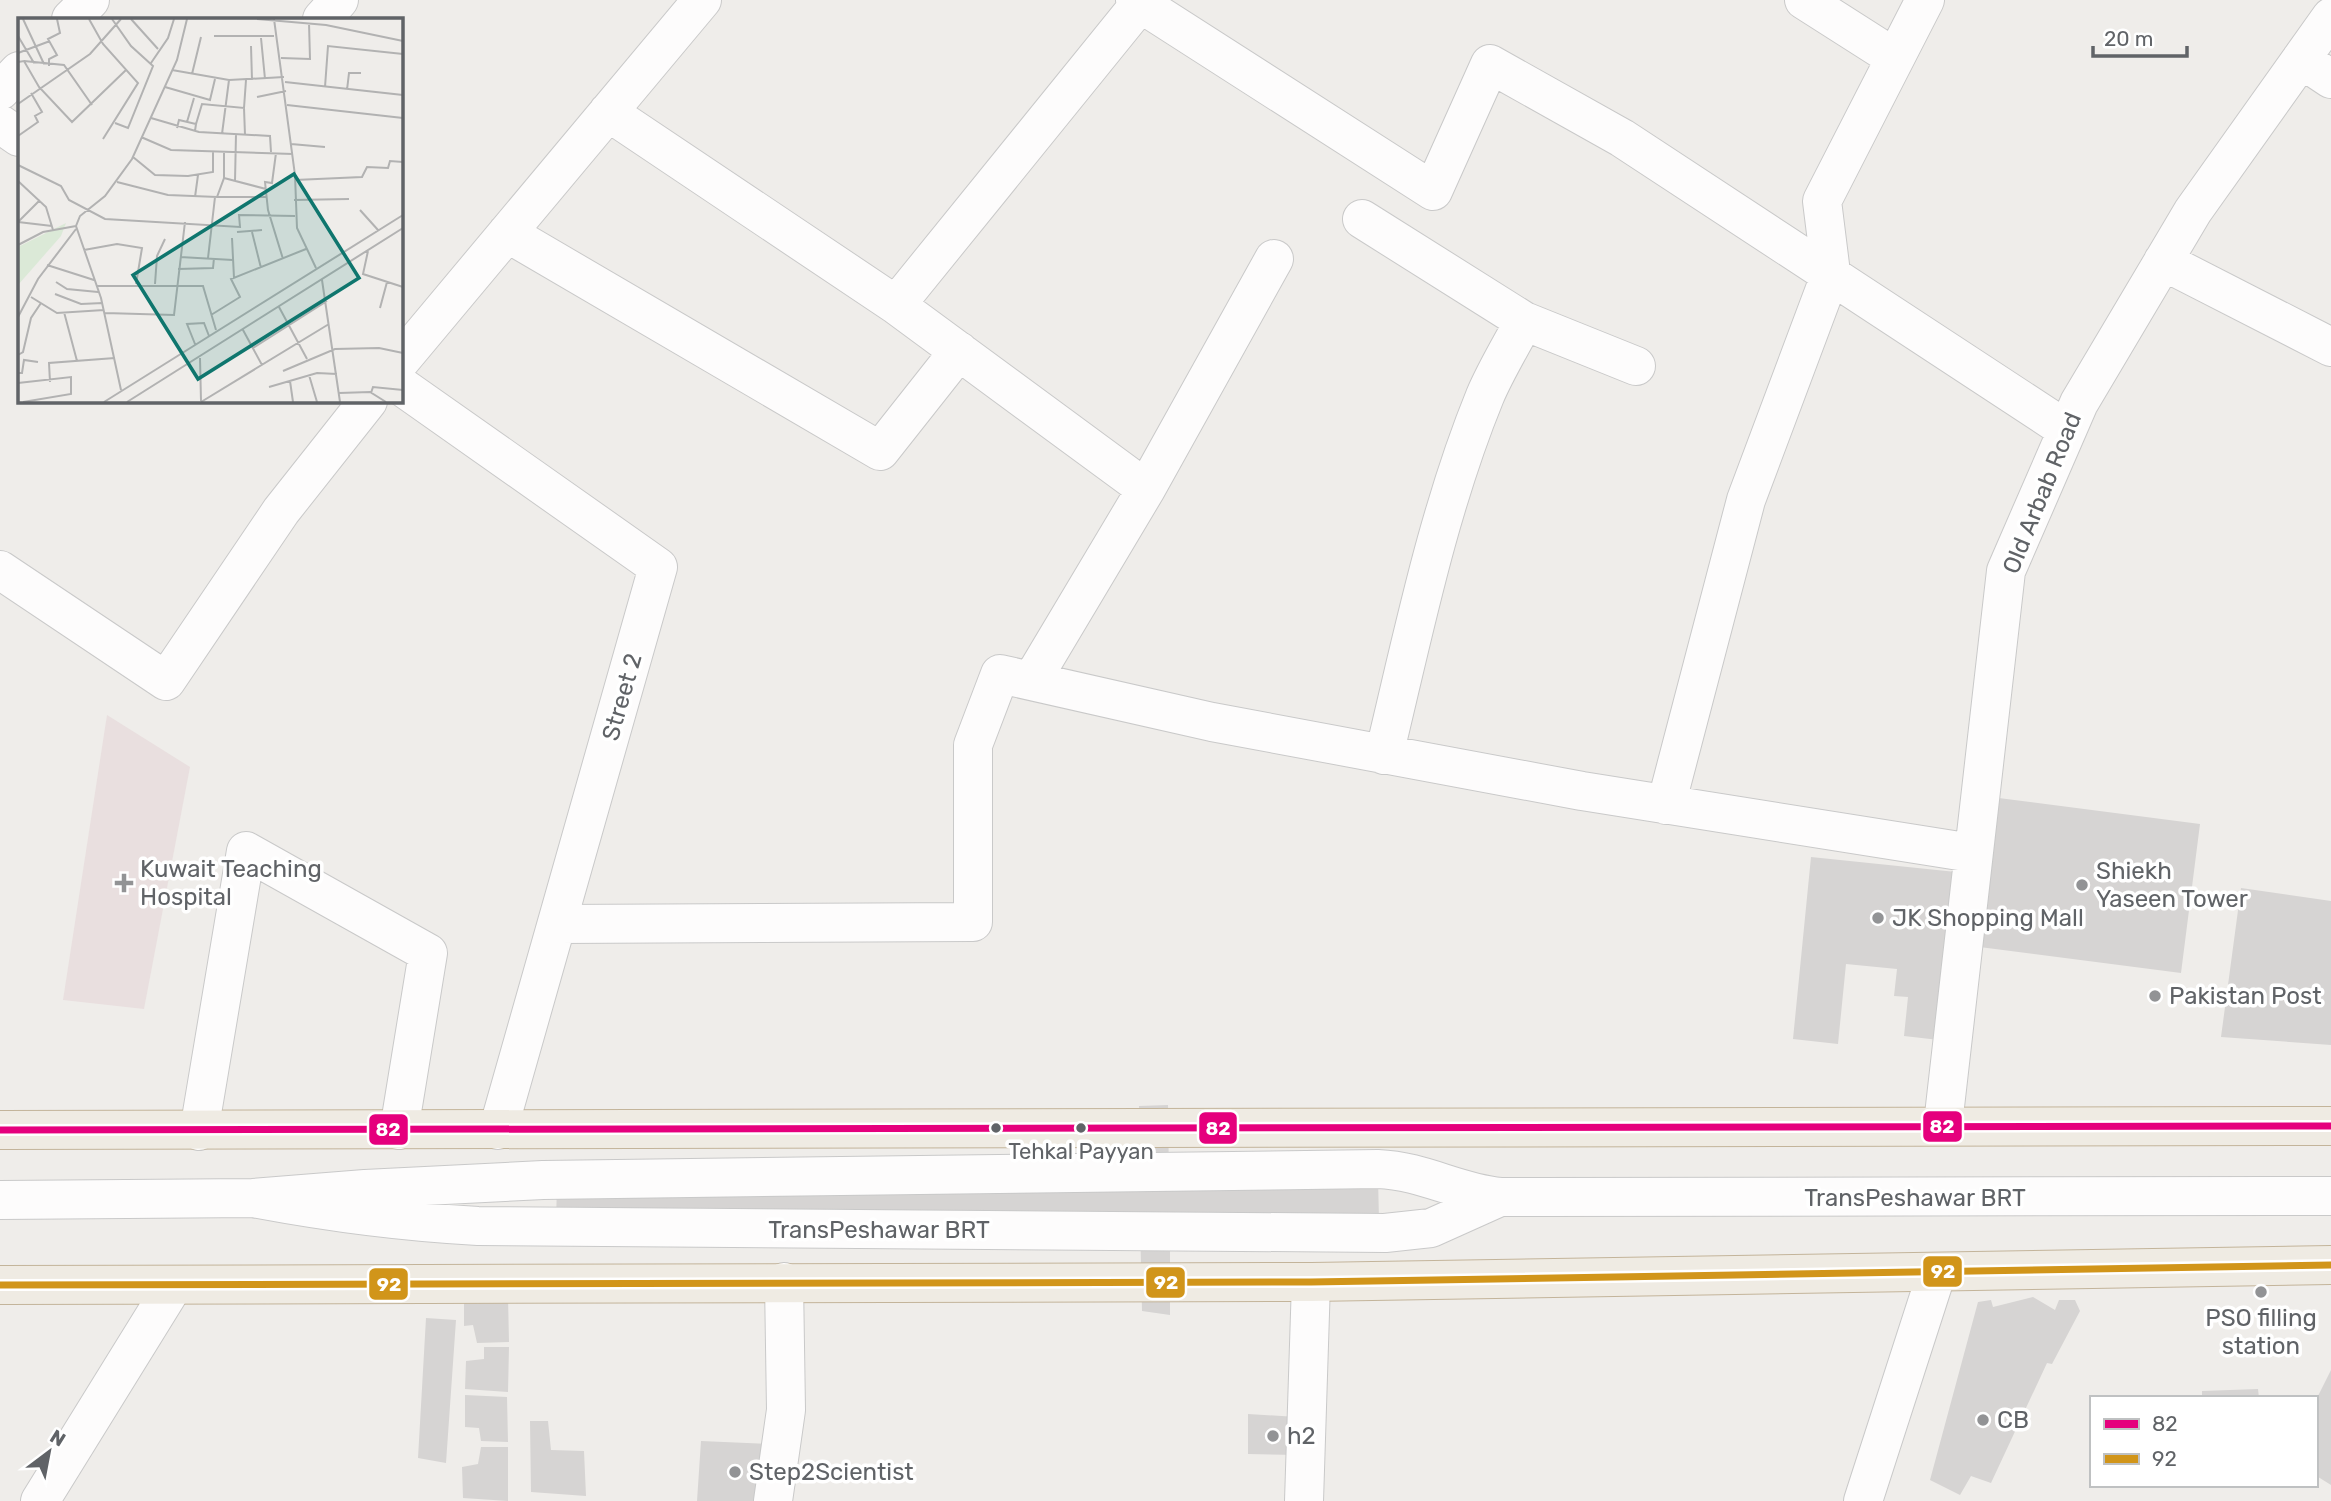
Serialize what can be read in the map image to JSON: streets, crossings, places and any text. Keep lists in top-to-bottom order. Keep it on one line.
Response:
{"streets":{"street":["Old Arbab Road","Street 2","TransPeshawar BRT"]},"places":{"health":["Kuwait Teaching Hospital"],"other":["Shiekh Yaseen Tower","JK Shopping Mall","Pakistan Post","Tehkal Payyan","PSO filling station","CB","h2","Step2Scientist"]},"lines":["transit line 82","transit line 92"],"legend":["82","92"],"scale_bar":"20 m","north":"top right"}
